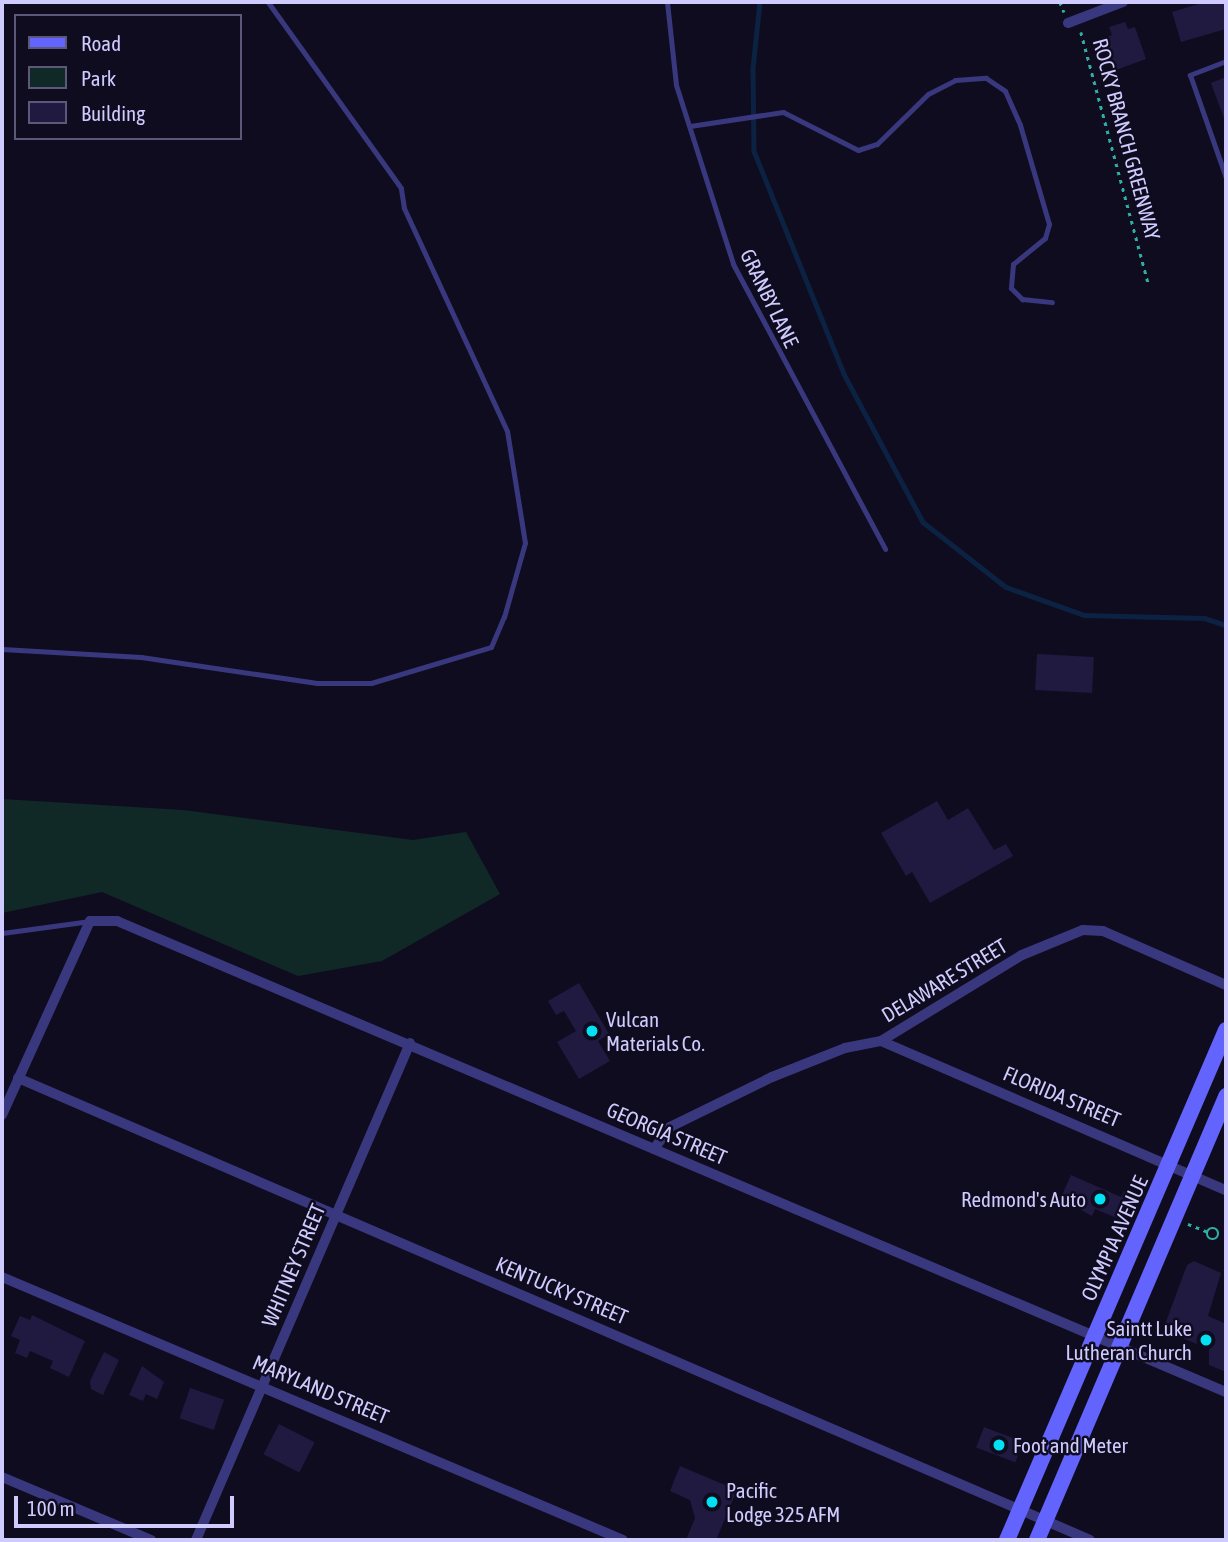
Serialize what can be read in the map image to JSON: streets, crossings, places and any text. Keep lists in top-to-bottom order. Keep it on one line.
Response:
{"streets":{"main road":["OLYMPIA AVENUE"],"street":["DELAWARE STREET","FLORIDA STREET","GEORGIA STREET","WHITNEY STREET","KENTUCKY STREET","MARYLAND STREET"],"lane":["GRANBY LANE"],"path":["ROCKY BRANCH GREENWAY"]},"crossings":[["DELAWARE STREET","FLORIDA STREET"],["DELAWARE STREET","GEORGIA STREET"],["FLORIDA STREET","OLYMPIA AVENUE"],["GEORGIA STREET","OLYMPIA AVENUE"],["GEORGIA STREET","WHITNEY STREET"],["OLYMPIA AVENUE","KENTUCKY STREET"],["WHITNEY STREET","KENTUCKY STREET"],["WHITNEY STREET","MARYLAND STREET"]],"places":["Vulcan Materials Co.","Redmond's Auto","Saintt Luke Lutheran Church","Foot and Meter","Pacific Lodge 325 AFM"],"legend":["Road","Park","Building"],"scale_bar":"100 m"}
